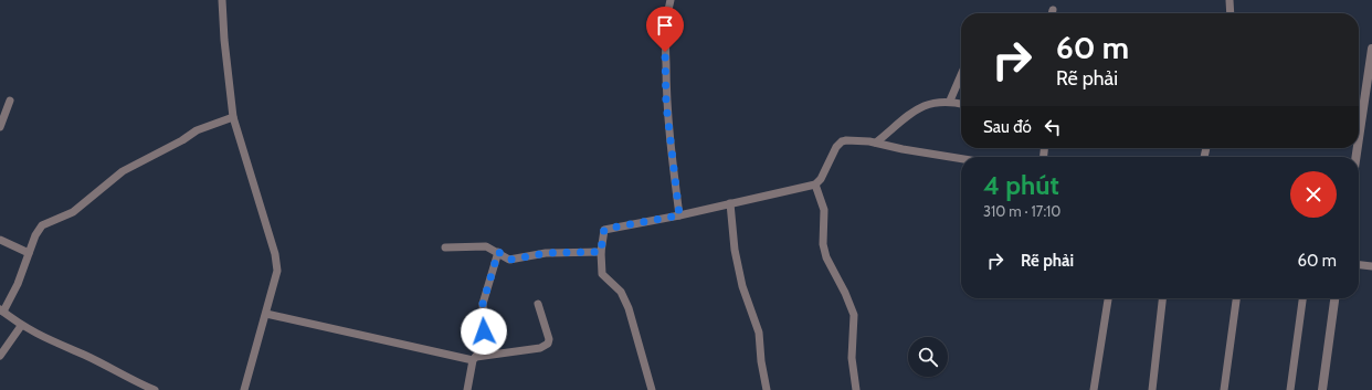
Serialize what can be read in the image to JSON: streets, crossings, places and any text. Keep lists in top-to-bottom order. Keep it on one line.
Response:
{"page":{"turn":["60 m","Rẽ phải"],"then":"Sau đó","heading":["4 phút","310 m · 17:10"],"list":[{"name":"Rẽ phải","value":"60 m"}]}}
